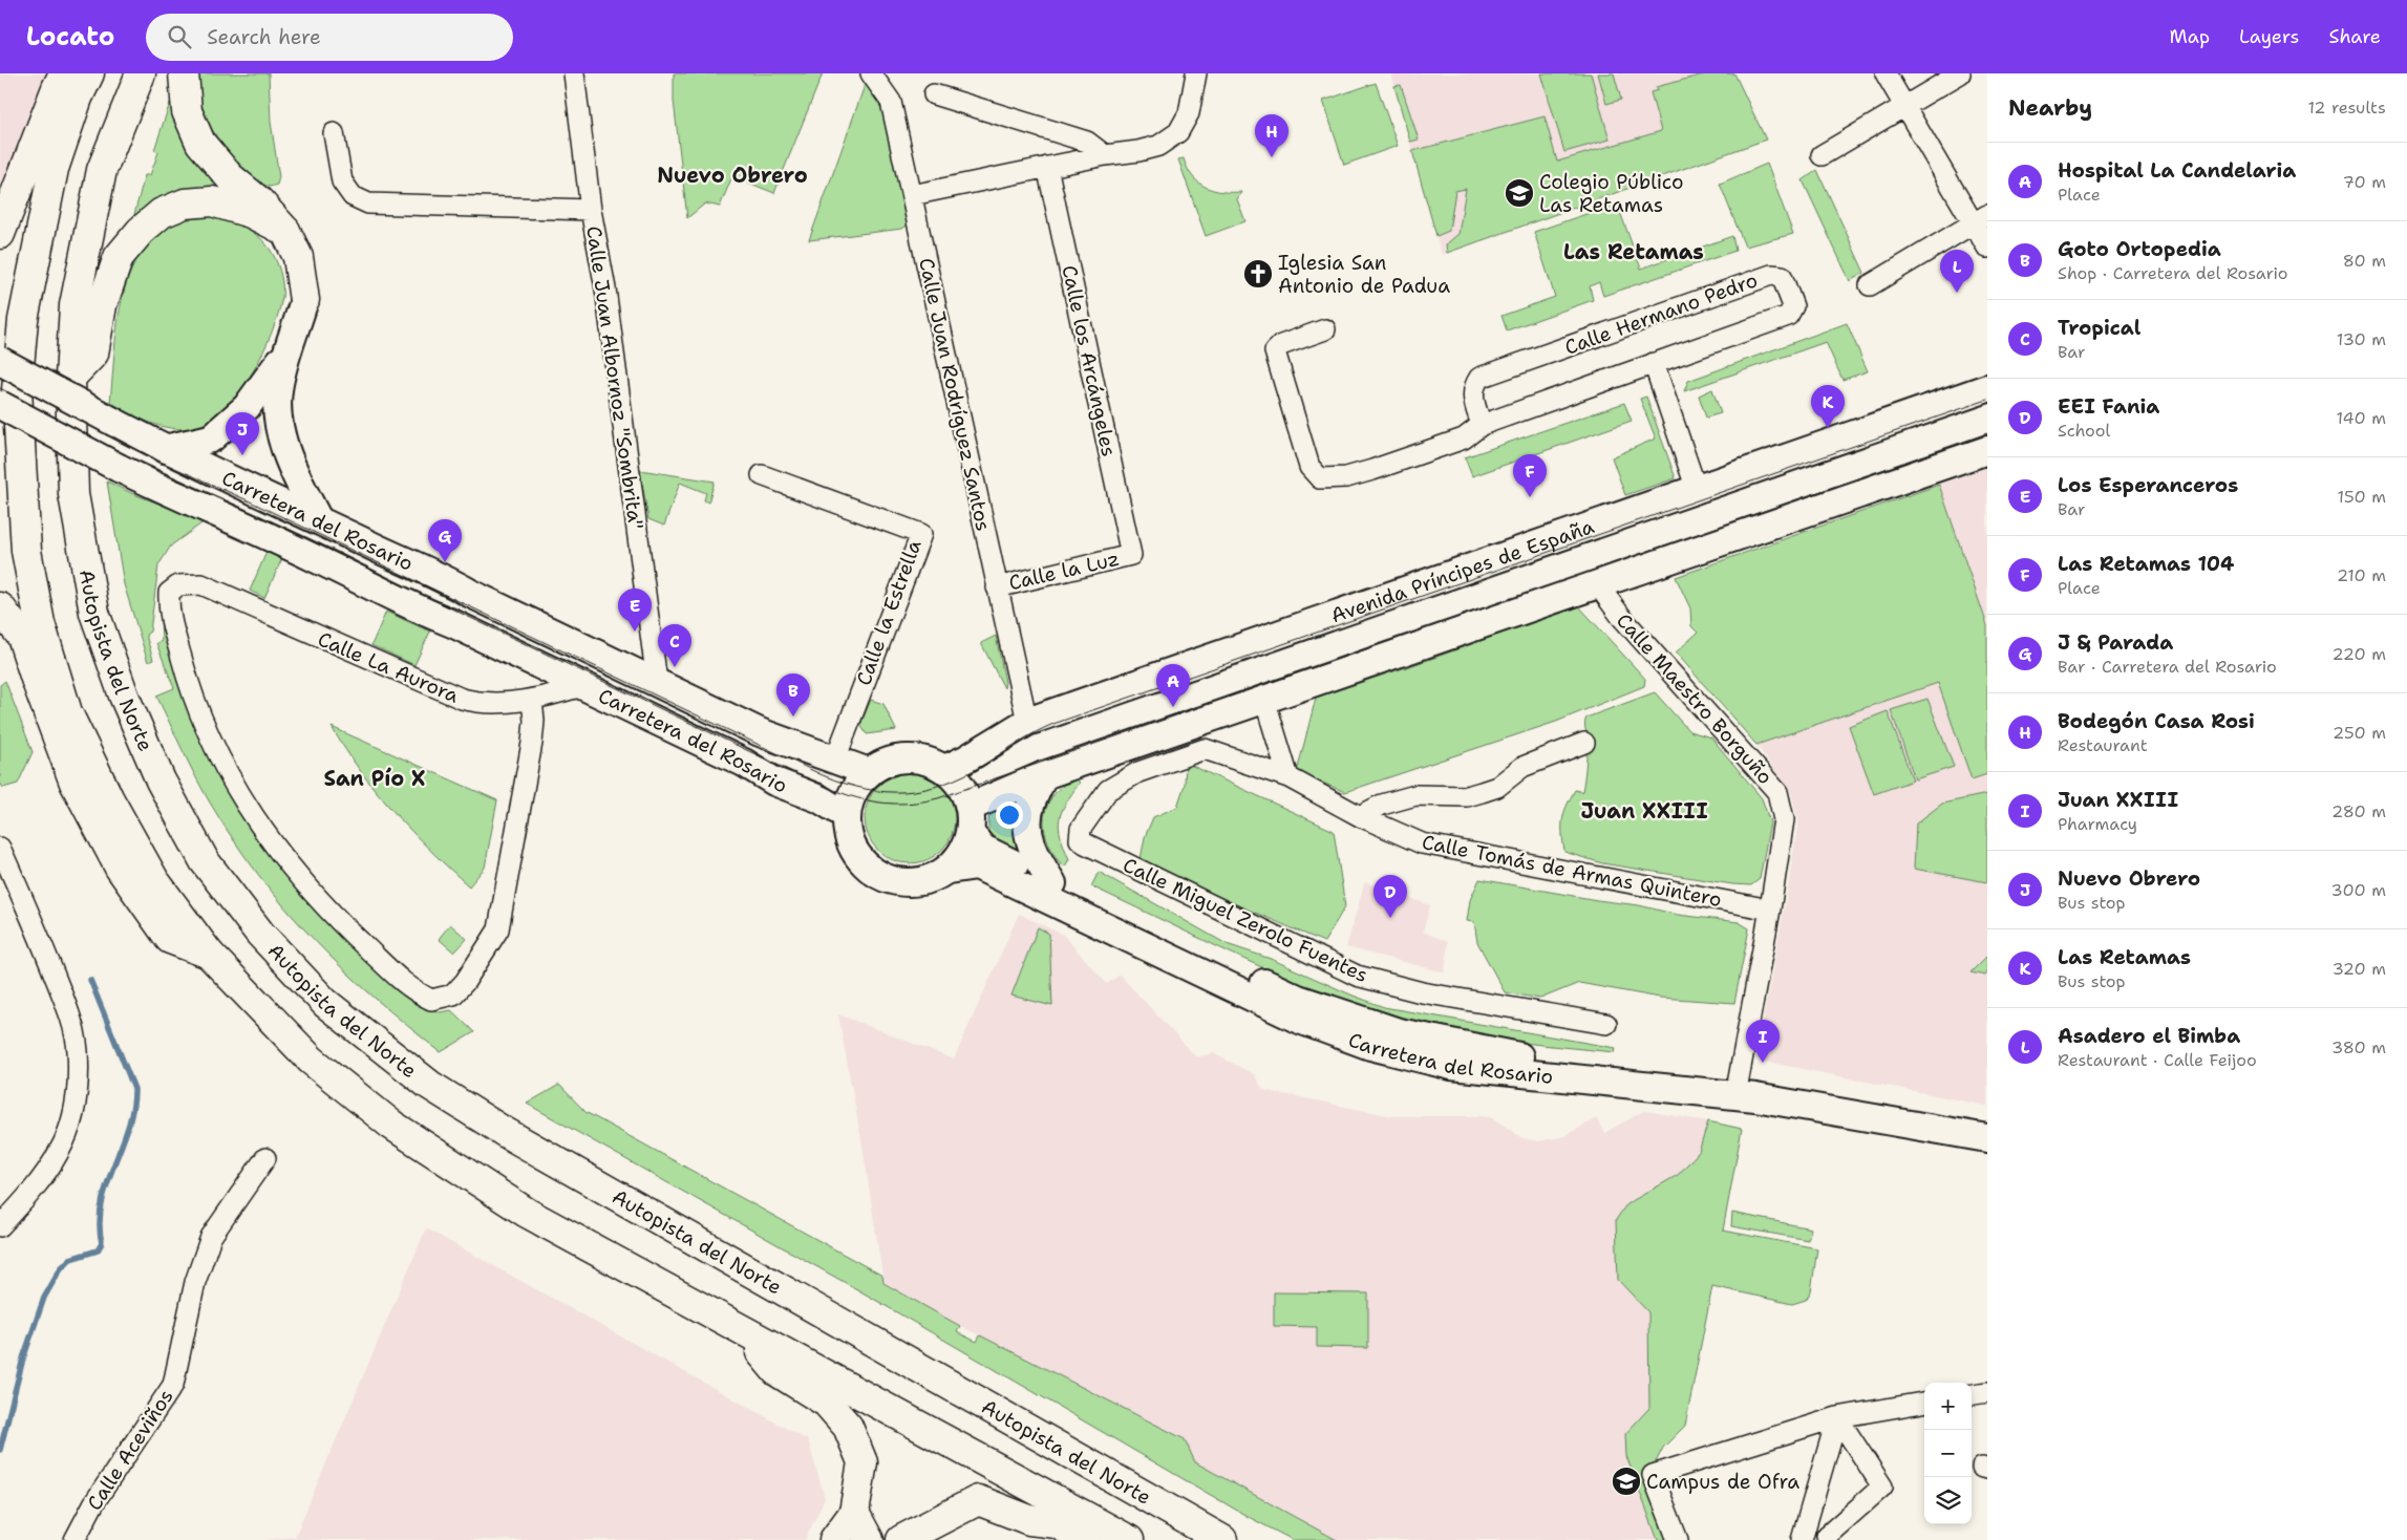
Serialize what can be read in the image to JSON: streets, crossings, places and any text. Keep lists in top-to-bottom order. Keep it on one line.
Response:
{"streets":{"highway":["Autopista del Norte"],"main road":["Carretera del Rosario","Avenida Príncipes de España"],"street":["Calle Hermano Pedro","Calle los Arcángeles","Calle Juan Albornoz \"Sombrita\"","Calle Juan Rodríguez Santos","Calle la Luz","Calle la Estrella","Calle La Aurora","Calle Maestro Borguño","Calle Tomás de Armas Quintero","Calle Miguel Zerolo Fuentes","Calle Aceviños"]},"crossings":[["Calle los Arcángeles","Calle la Luz"],["Calle Juan Albornoz \"Sombrita\"","Carretera del Rosario"],["Calle Juan Rodríguez Santos","Calle la Luz"],["Calle Juan Rodríguez Santos","Avenida Príncipes de España"],["Carretera del Rosario","Avenida Príncipes de España"],["Carretera del Rosario","Calle la Estrella"],["Carretera del Rosario","Calle La Aurora"],["Carretera del Rosario","Calle Maestro Borguño"],["Calle Maestro Borguño","Calle Tomás de Armas Quintero"],["Calle Tomás de Armas Quintero","Calle Miguel Zerolo Fuentes"]],"districts":["Nuevo Obrero","Las Retamas","San Pío X","Juan XXIII"],"places":{"school or university":["Colegio Público Las Retamas","Campus de Ofra"],"church":["Iglesia San Antonio de Padua"]},"page":{"header":"Locato","search":"Search here","nav":["Map","Layers","Share"],"heading":["Nearby","12 results"],"pins":["H","L","K","J","F","G","E","C","A","B","D","I"],"list":[{"mark":"A","name":"Hospital La Candelaria","note":"Place","value":"70 m"},{"mark":"B","name":"Goto Ortopedia","note":"Shop · Carretera del Rosario","value":"80 m"},{"mark":"C","name":"Tropical","note":"Bar","value":"130 m"},{"mark":"D","name":"EEI Fania","note":"School","value":"140 m"},{"mark":"E","name":"Los Esperanceros","note":"Bar","value":"150 m"},{"mark":"F","name":"Las Retamas 104","note":"Place","value":"210 m"},{"mark":"G","name":"J & Parada","note":"Bar · Carretera del Rosario","value":"220 m"},{"mark":"H","name":"Bodegón Casa Rosi","note":"Restaurant","value":"250 m"},{"mark":"I","name":"Juan XXIII","note":"Pharmacy","value":"280 m"},{"mark":"J","name":"Nuevo Obrero","note":"Bus stop","value":"300 m"},{"mark":"K","name":"Las Retamas","note":"Bus stop","value":"320 m"},{"mark":"L","name":"Asadero el Bimba","note":"Restaurant · Calle Feijoo","value":"380 m"}],"map_buttons":["+","−"]}}
